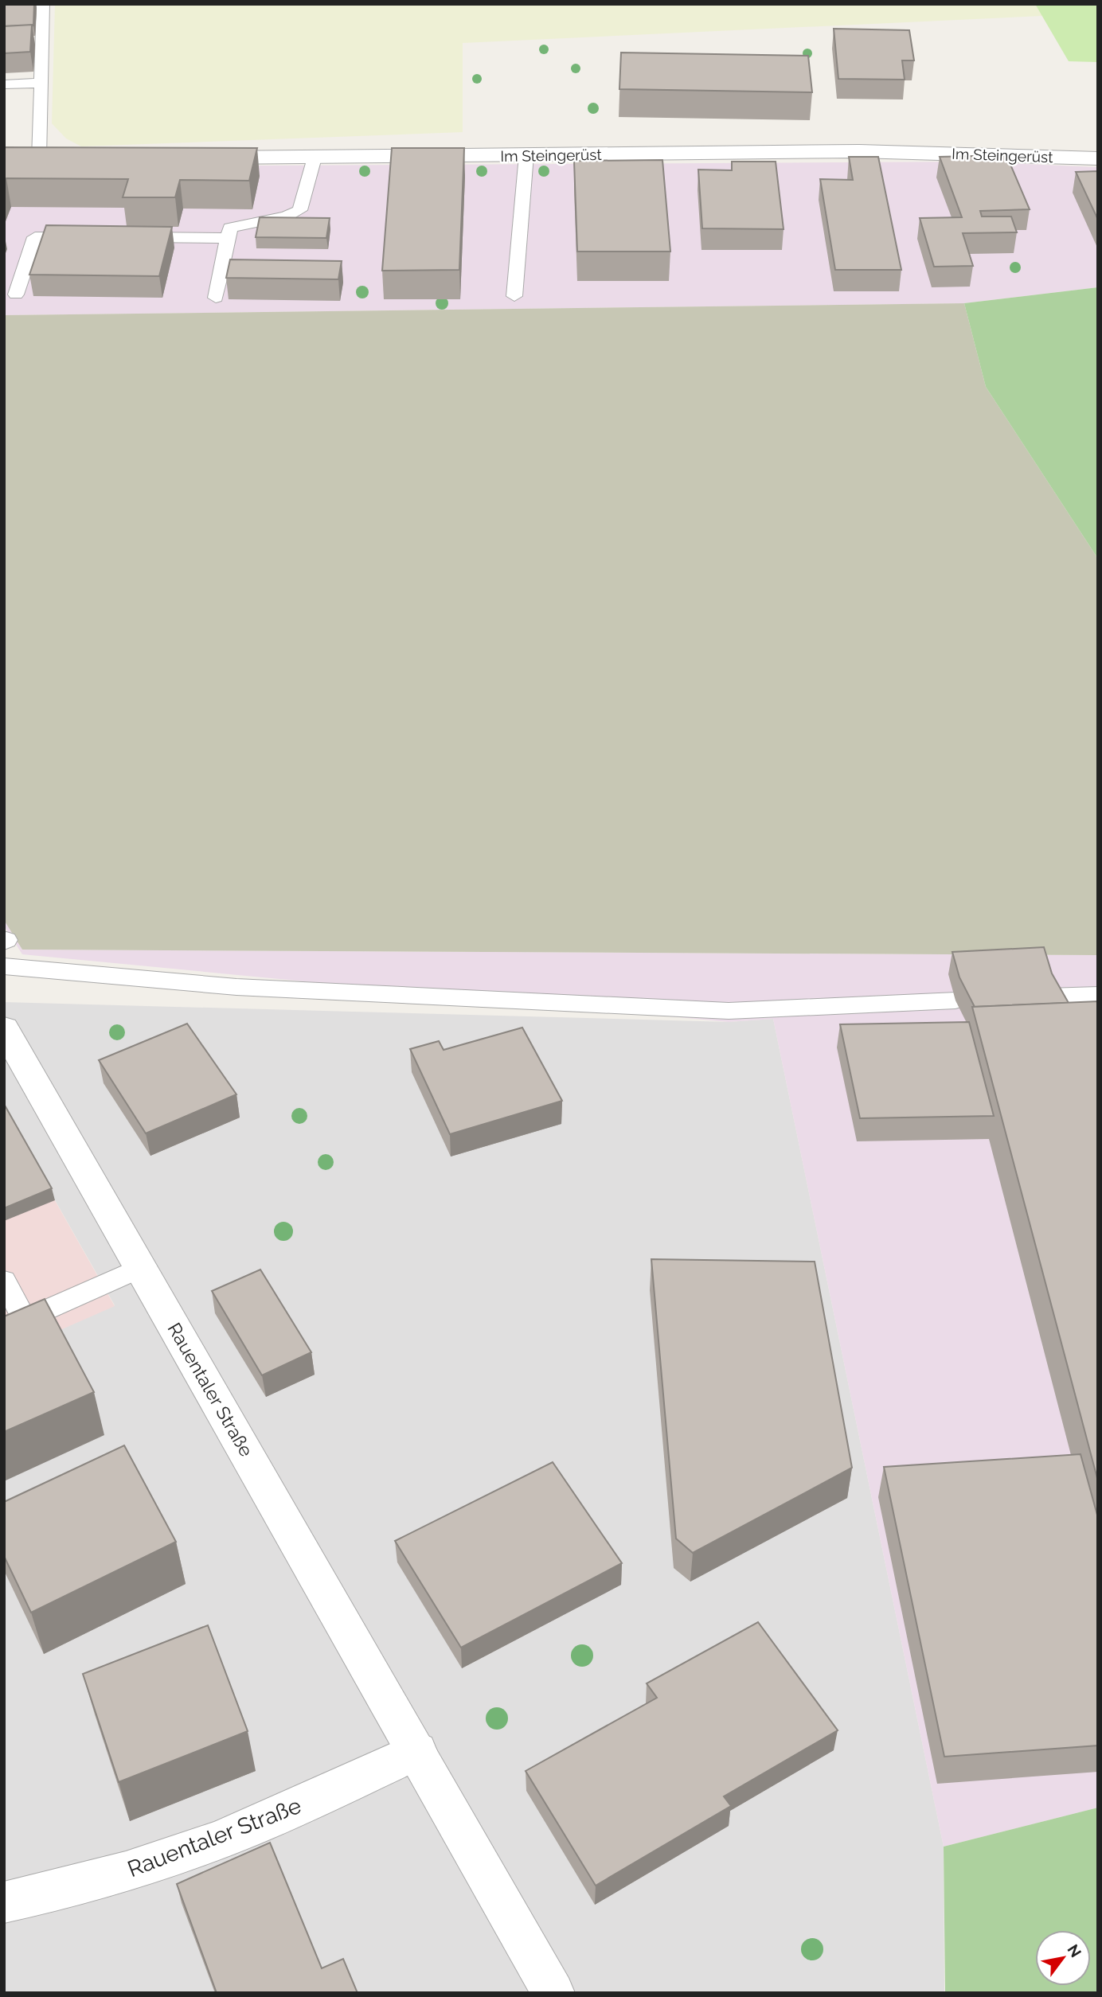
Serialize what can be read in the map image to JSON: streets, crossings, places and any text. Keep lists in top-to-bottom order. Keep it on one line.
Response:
{"streets":{"street":["Im Steingerüst","Rauentaler Straße"]},"north":"top right"}
